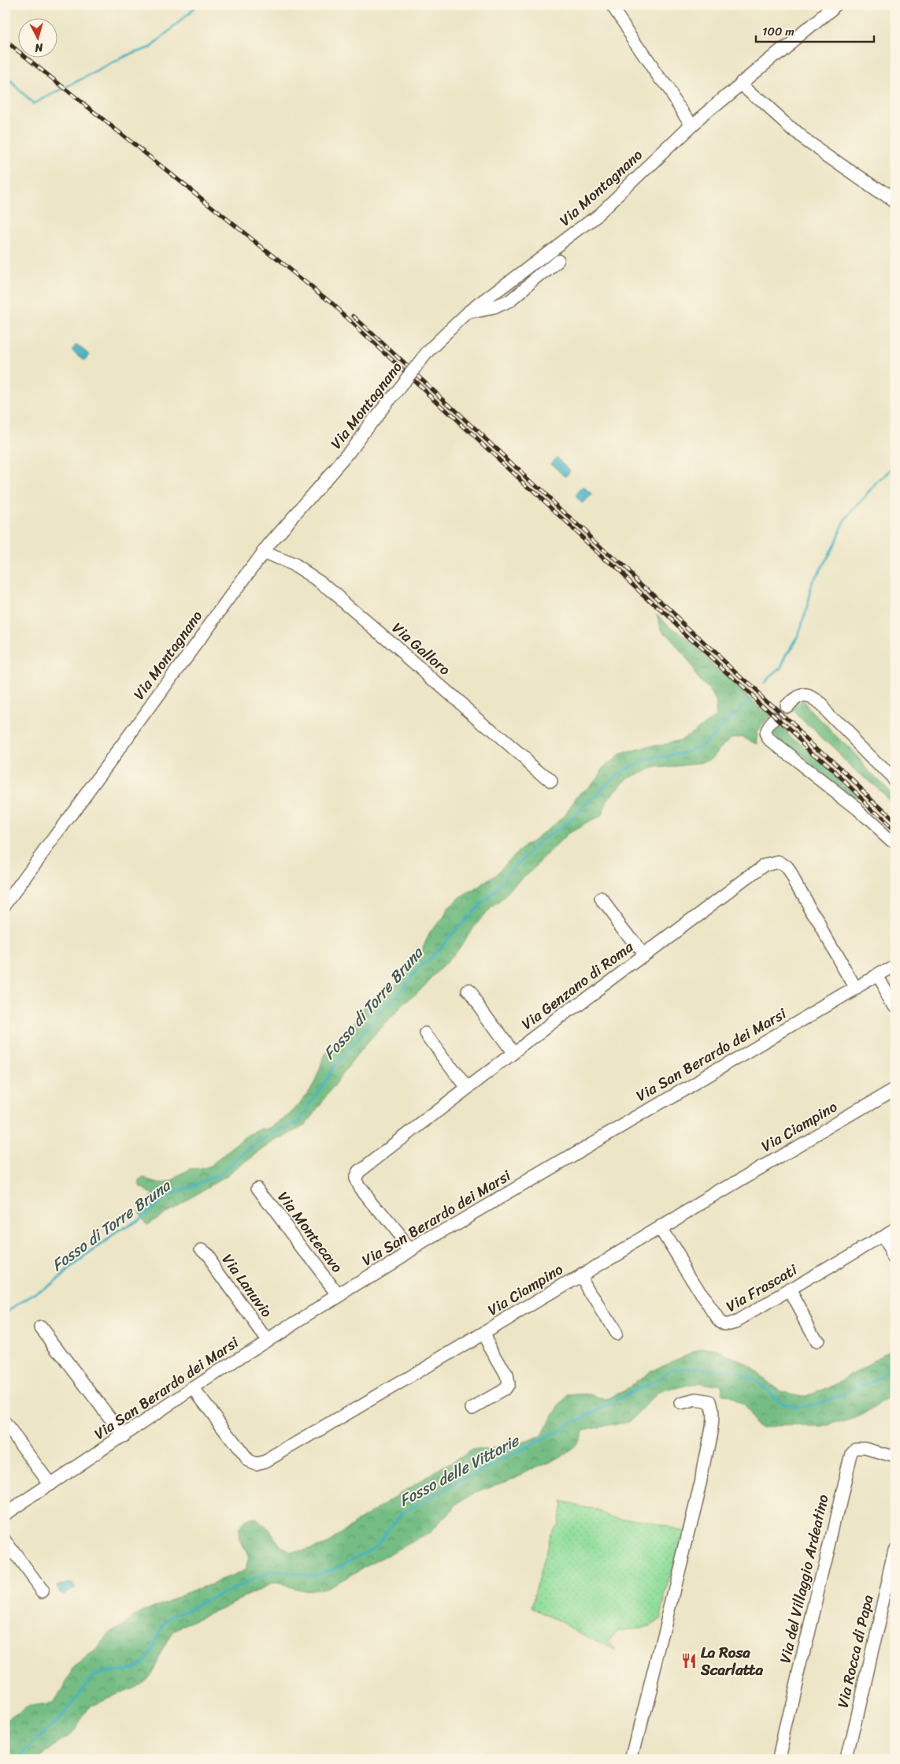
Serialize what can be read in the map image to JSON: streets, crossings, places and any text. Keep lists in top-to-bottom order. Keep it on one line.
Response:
{"streets":{"street":["Via Montagnano","Via Galloro","Via Genzano di Roma","Via San Berardo dei Marsi","Via Ciampino","Via Montecavo","Via Lanuvio","Via Frascati","Via del Villaggio Ardeatino","Via Rocca di Papa"]},"crossings":[["Via Montagnano","Via Galloro"],["Via Genzano di Roma","Via San Berardo dei Marsi"],["Via San Berardo dei Marsi","Via Ciampino"],["Via San Berardo dei Marsi","Via Montecavo"],["Via San Berardo dei Marsi","Via Lanuvio"],["Via Ciampino","Via Frascati"]],"water":["Fosso di Torre Bruna","Fosso delle Vittorie"],"places":{"restaurant":["La Rosa Scarlatta"]},"scale_bar":"100 m","north":"bottom"}
